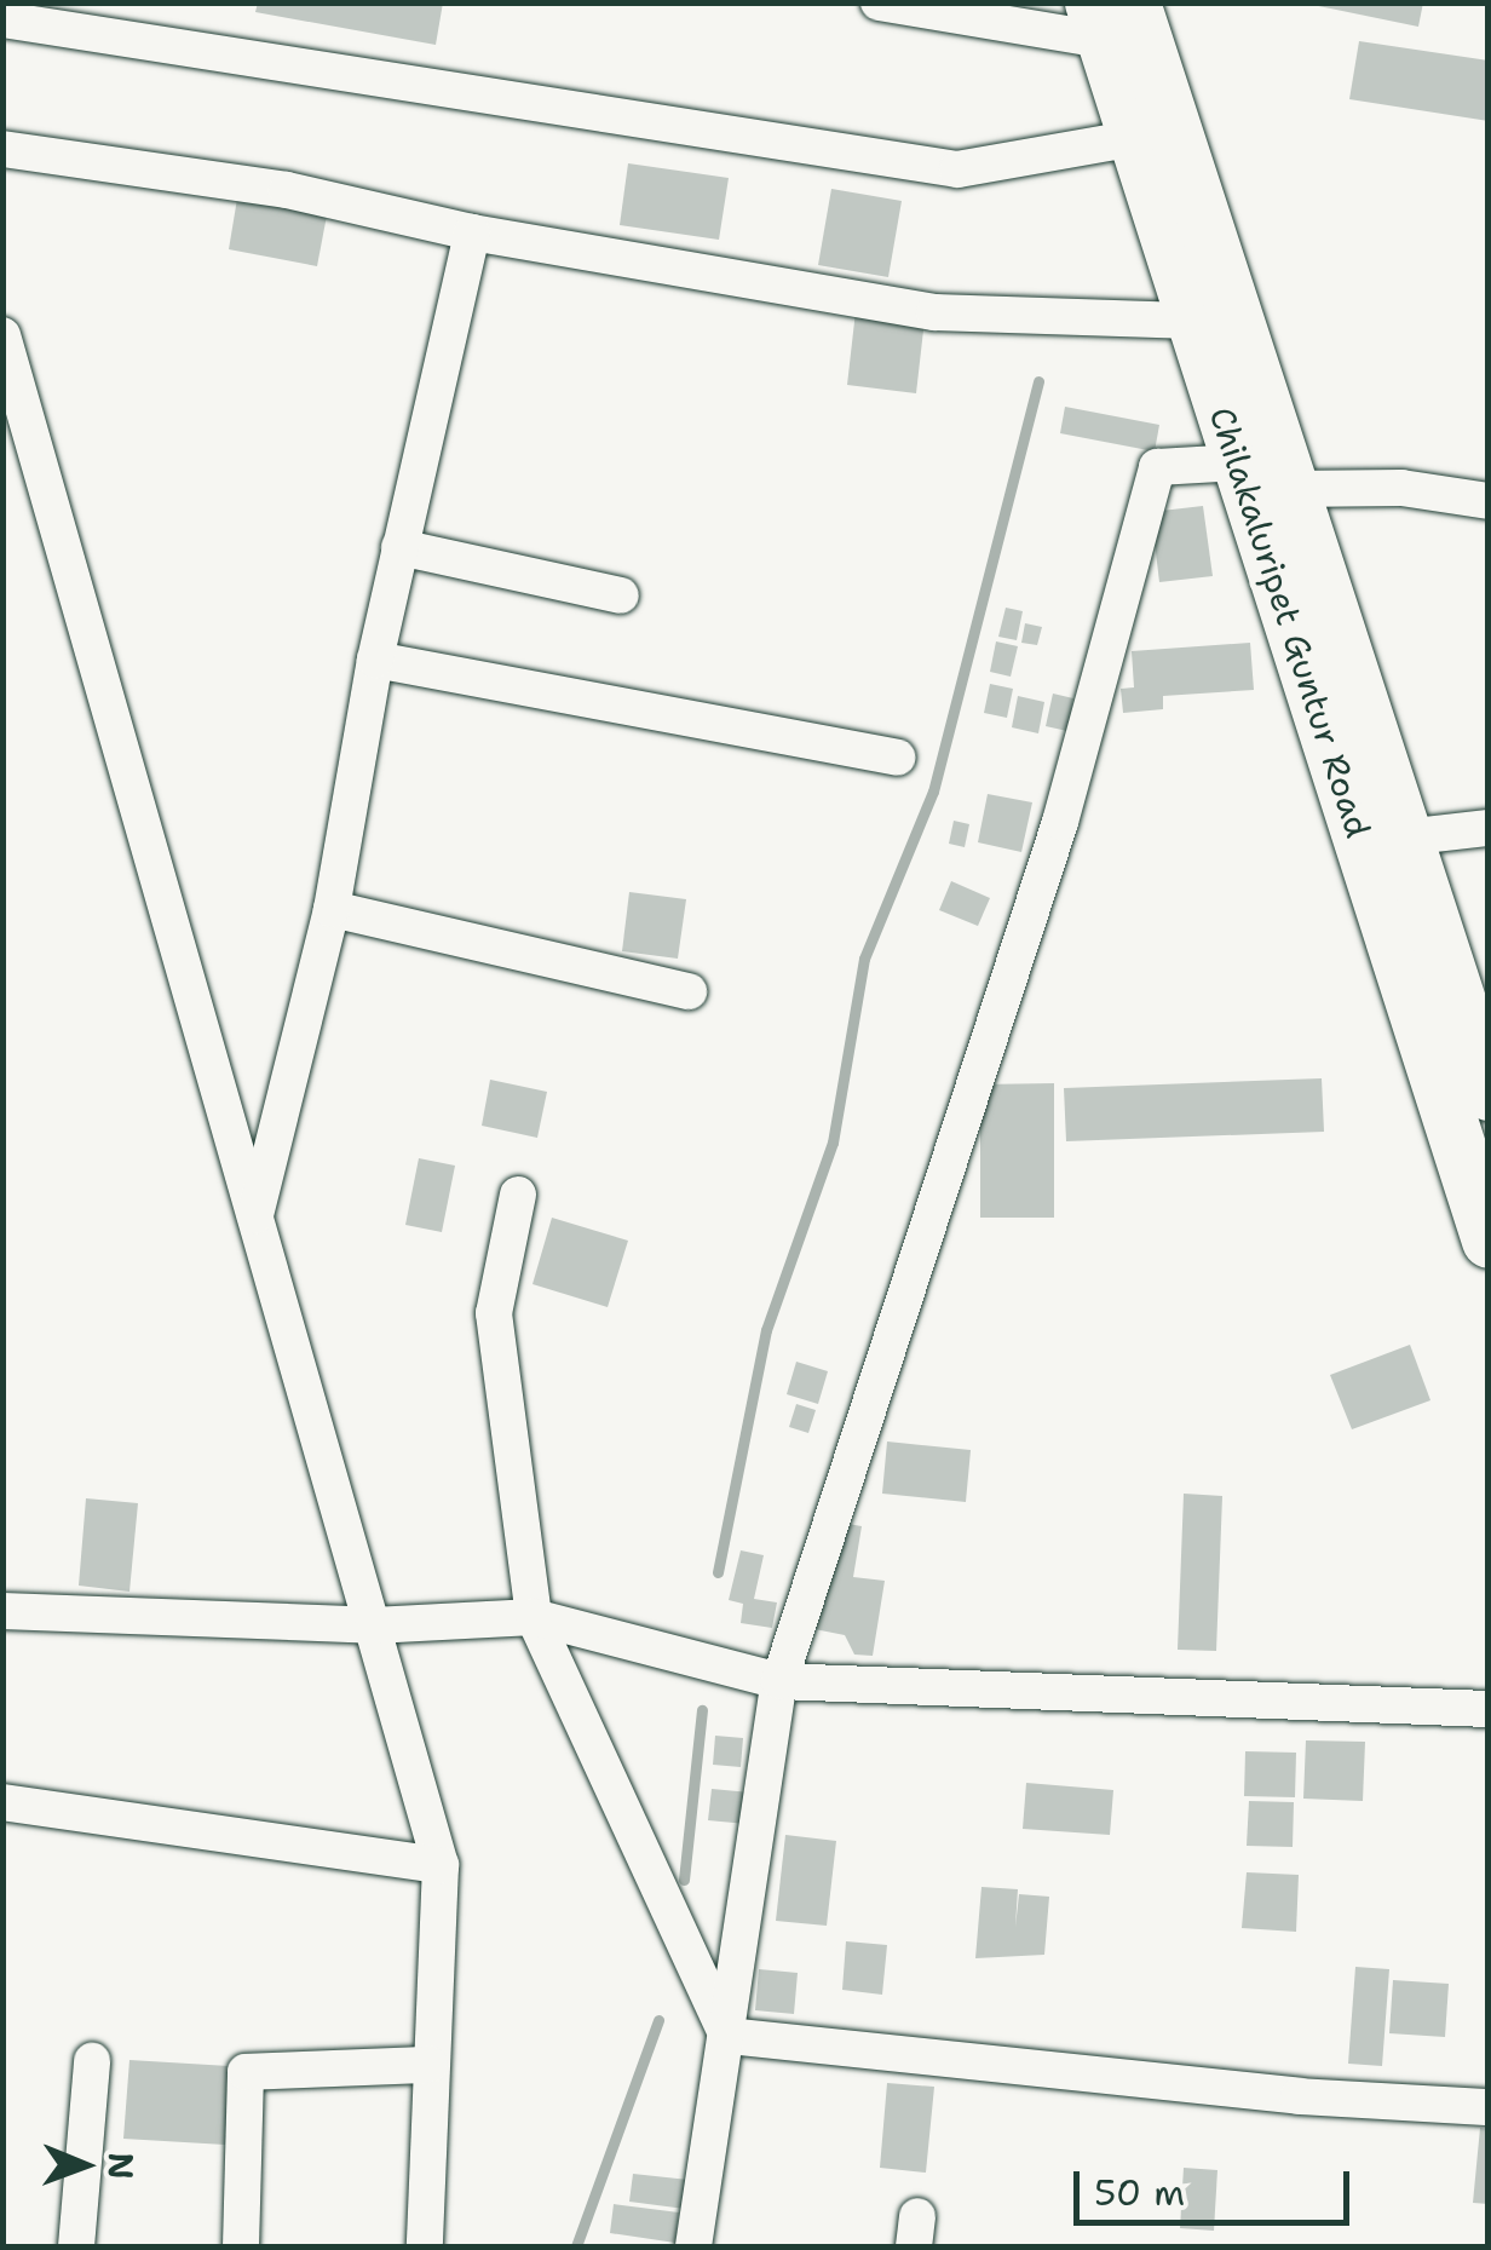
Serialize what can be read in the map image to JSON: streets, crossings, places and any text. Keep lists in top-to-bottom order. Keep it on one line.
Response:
{"streets":{"highway":["Chilakaluripet Guntur Road"]},"scale_bar":"50 m","north":"right"}
